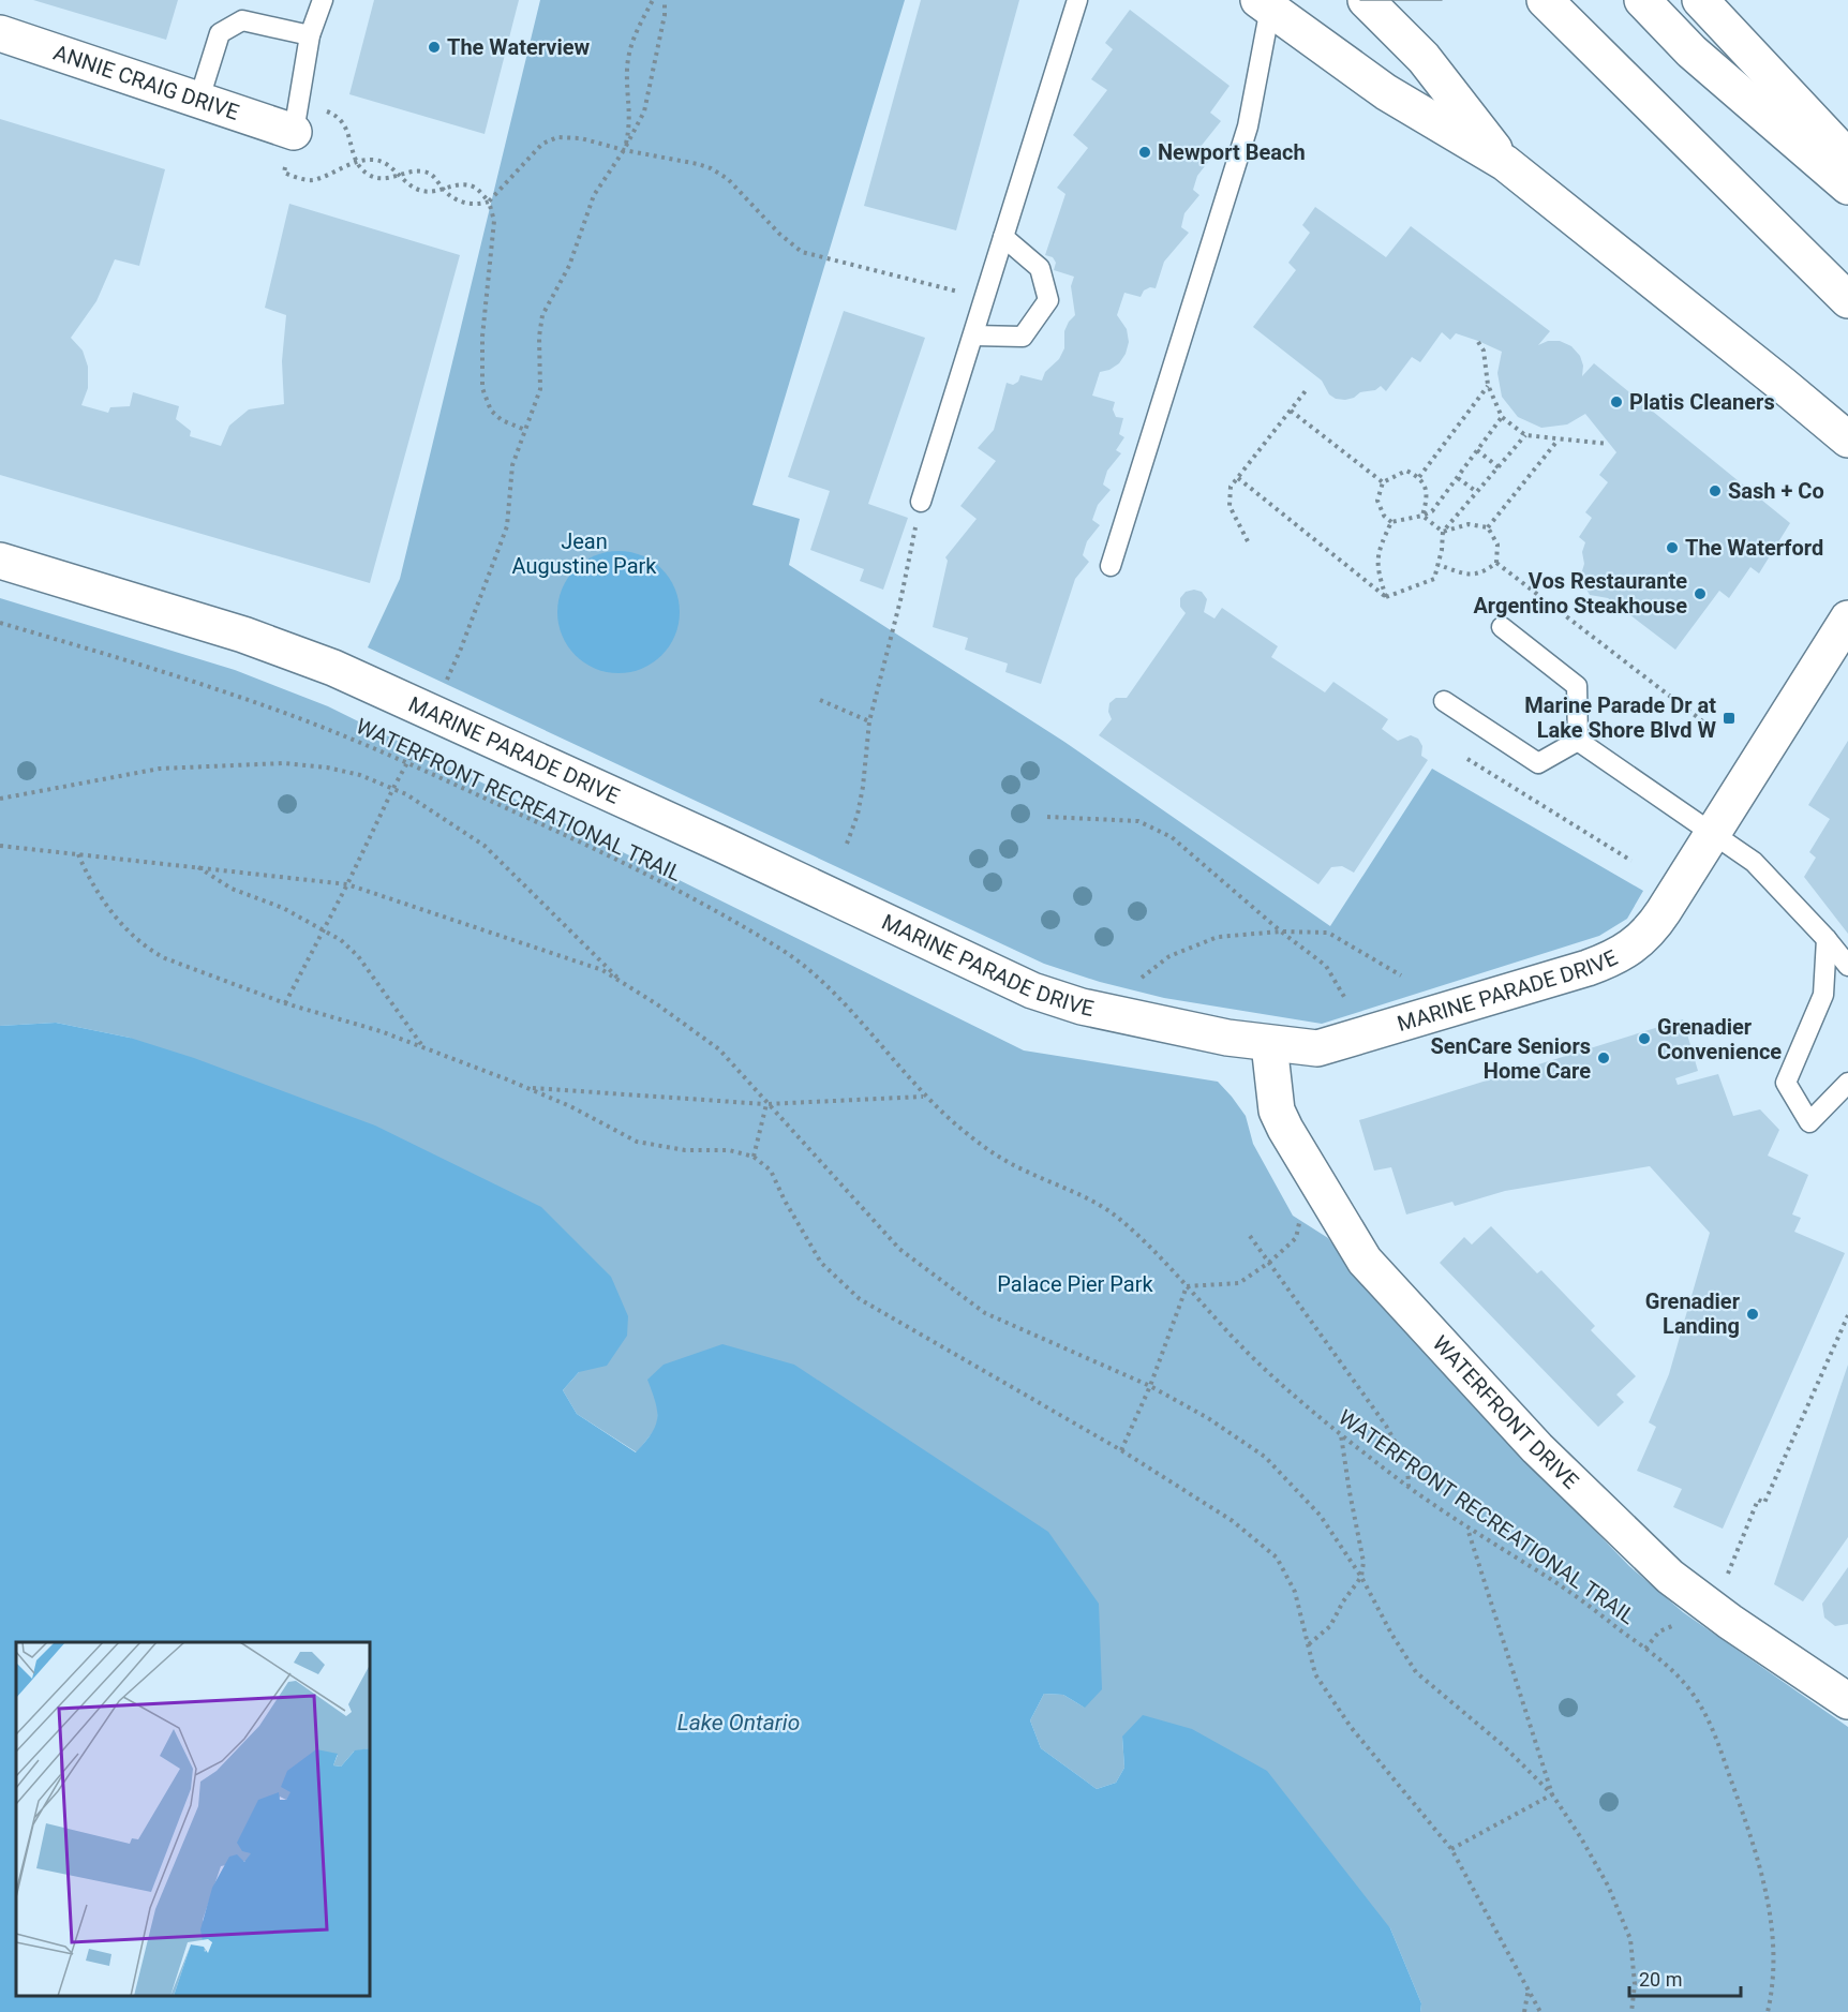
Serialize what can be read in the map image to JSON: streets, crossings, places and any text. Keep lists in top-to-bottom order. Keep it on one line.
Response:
{"streets":{"main road":["ANNIE CRAIG DRIVE","MARINE PARADE DRIVE","WATERFRONT DRIVE"],"path":["WATERFRONT RECREATIONAL TRAIL"]},"crossings":[["MARINE PARADE DRIVE","WATERFRONT DRIVE"]],"water":["Lake Ontario"],"parks":["Jean Augustine Park","Palace Pier Park"],"places":{"other":["The Waterview","Newport Beach","Platis Cleaners","Sash + Co","The Waterford","Vos Restaurante Argentino Steakhouse","Grenadier Convenience","SenCare Seniors Home Care","Grenadier Landing"],"transit":["Marine Parade Dr at Lake Shore Blvd W"]},"scale_bar":"20 m"}
